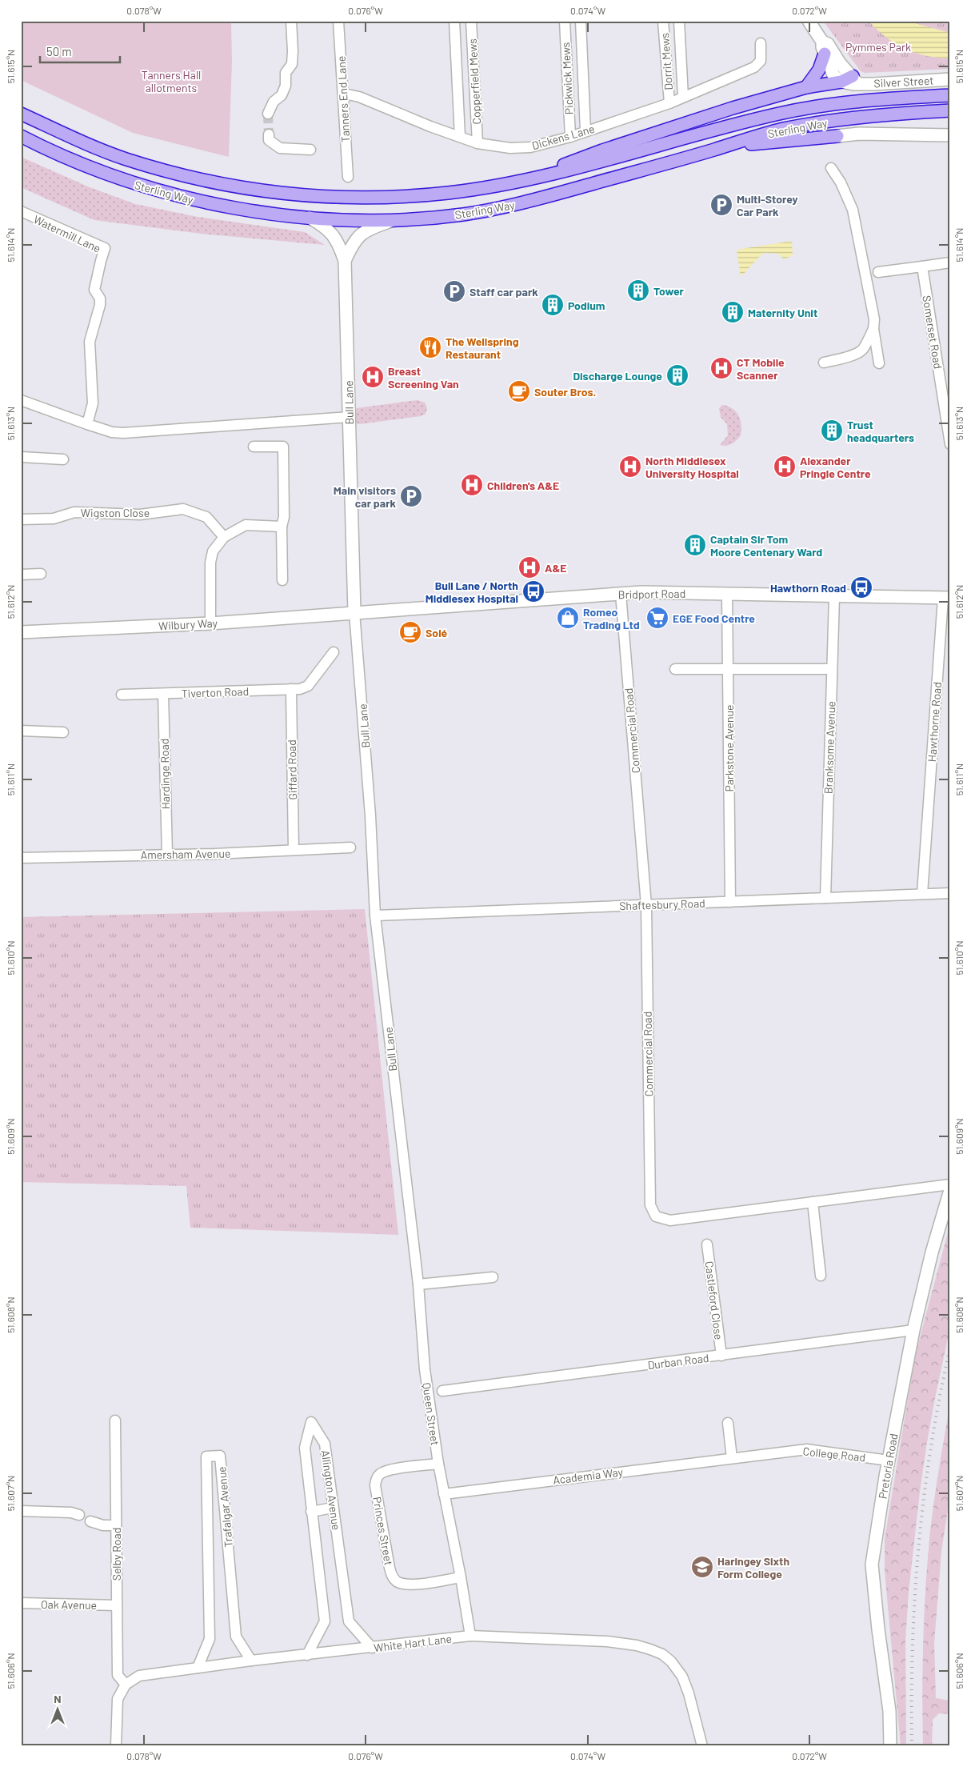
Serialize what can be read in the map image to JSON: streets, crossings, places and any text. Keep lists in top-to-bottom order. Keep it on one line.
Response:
{"streets":{"highway":["Sterling Way"],"street":["Dorrit Mews","Pickwick Mews","Copperfield Mews","Silver Street","Tanners End Lane","Dickens Lane","Watermill Lane","Somerset Road","Bull Lane","Wigston Close","Bridport Road","Wilbury Way","Tiverton Road","Hawthorne Road","Commercial Road","Branksome Avenue","Parkstone Avenue","Giffard Road","Hardinge Road","Amersham Avenue","Shaftesbury Road","Castleford Close","Durban Road","Queen Street","College Road","Pretoria Road","Academia Way","Allington Avenue","Trafalgar Avenue","Princes Street","Selby Road","Oak Avenue","White Hart Lane"]},"crossings":[["Dorrit Mews","Dickens Lane"],["Pickwick Mews","Dickens Lane"],["Copperfield Mews","Dickens Lane"],["Tanners End Lane","Dickens Lane"],["Bull Lane","Bridport Road"],["Bull Lane","Wilbury Way"],["Bull Lane","Shaftesbury Road"],["Bull Lane","Queen Street"],["Bridport Road","Wilbury Way"],["Bridport Road","Hawthorne Road"],["Bridport Road","Commercial Road"],["Bridport Road","Branksome Avenue"],["Bridport Road","Parkstone Avenue"],["Tiverton Road","Giffard Road"],["Tiverton Road","Hardinge Road"],["Hawthorne Road","Shaftesbury Road"],["Commercial Road","Shaftesbury Road"],["Branksome Avenue","Shaftesbury Road"],["Parkstone Avenue","Shaftesbury Road"],["Giffard Road","Amersham Avenue"],["Hardinge Road","Amersham Avenue"],["Castleford Close","Durban Road"],["Durban Road","Pretoria Road"],["Queen Street","Academia Way"],["Queen Street","Princes Street"],["Queen Street","White Hart Lane"],["College Road","Pretoria Road"],["College Road","Academia Way"],["Allington Avenue","White Hart Lane"],["Trafalgar Avenue","White Hart Lane"],["Selby Road","Oak Avenue"],["Selby Road","White Hart Lane"]],"parks":["Pymmes Park","Tanners Hall allotments"],"places":{"parking":["Multi-Storey Car Park","Staff car park","Main visitors car park"],"building":["Tower","Podium","Maternity Unit","Discharge Lounge","Trust headquarters","Captain Sir Tom Moore Centenary Ward"],"restaurant":["The Wellspring Restaurant"],"hospital":["CT Mobile Scanner","Breast Screening Van","North Middlesex University Hospital","Alexander Pringle Centre","Children's A&E","A&E"],"cafe":["Souter Bros.","Solé"],"bus stop":["Hawthorn Road","Bull Lane / North Middlesex Hospital"],"shop":["Romeo Trading Ltd"],"supermarket":["EGE Food Centre"],"school or university":["Haringey Sixth Form College"]},"scale_bar":"50 m","north":"top","coordinates":["0.078°W","0.076°W","0.074°W","0.072°W","51.615°N","51.614°N","51.613°N","51.612°N","51.611°N","51.610°N","51.609°N","51.608°N","51.607°N","51.606°N"]}
